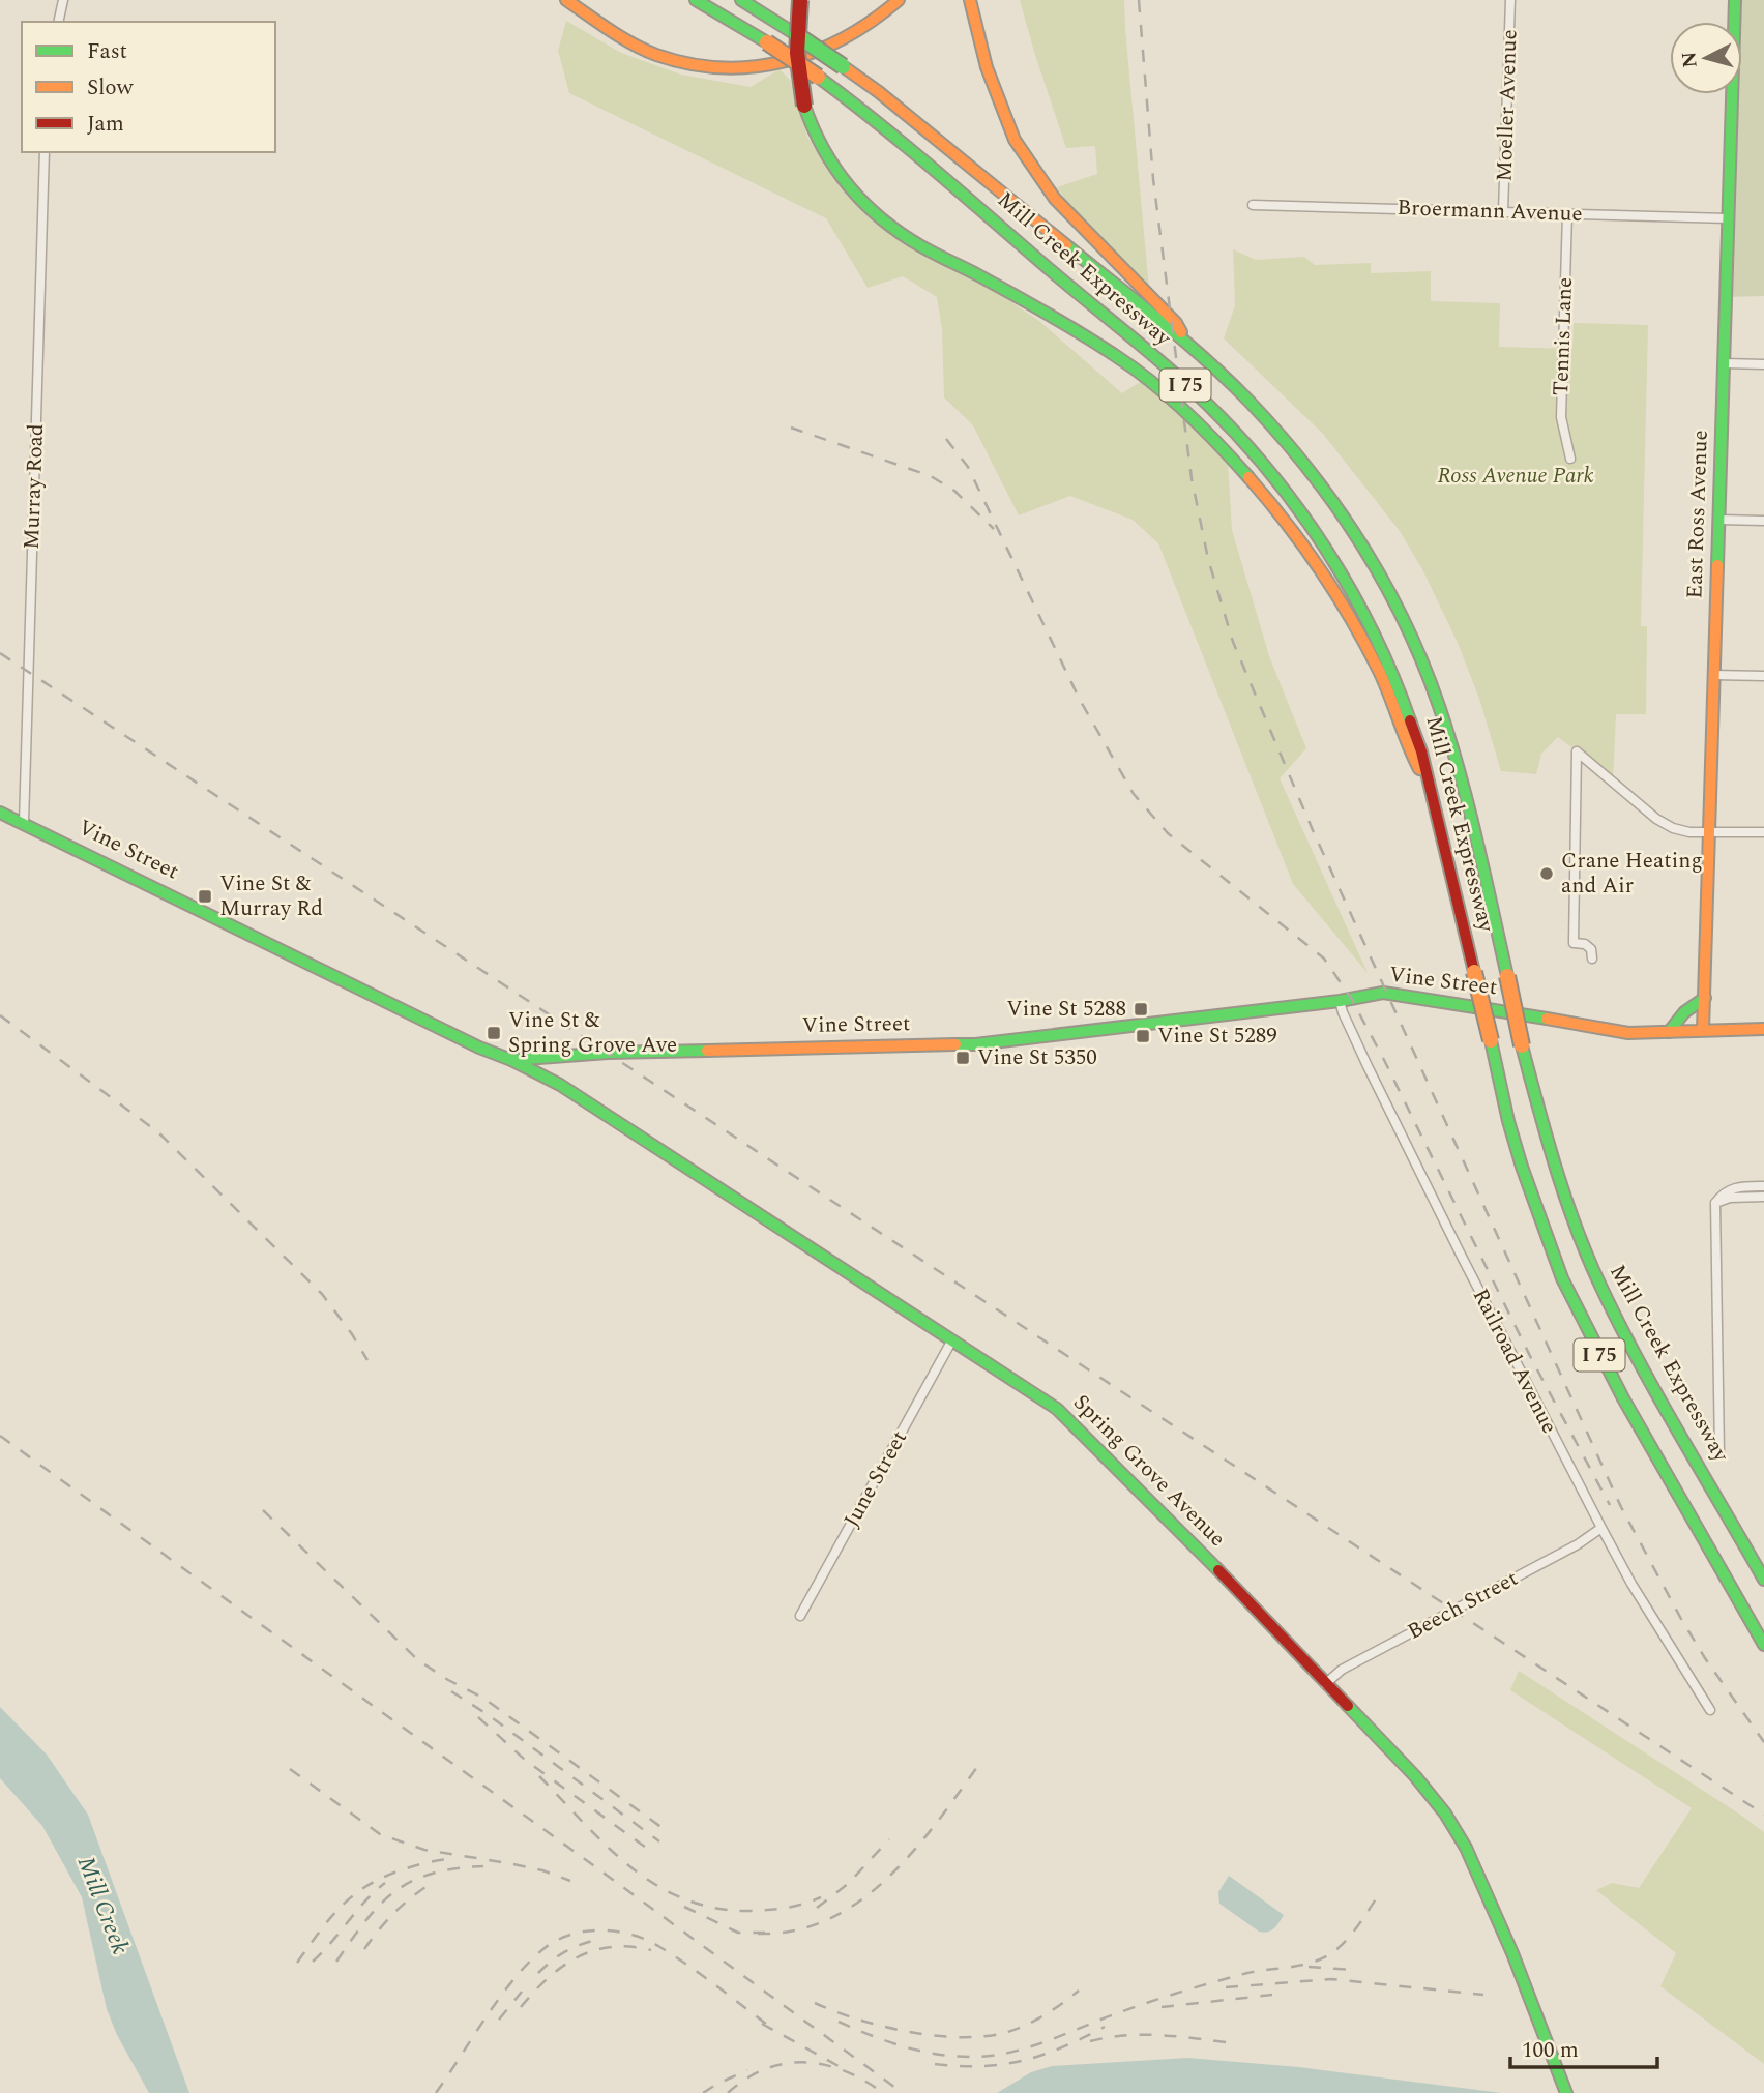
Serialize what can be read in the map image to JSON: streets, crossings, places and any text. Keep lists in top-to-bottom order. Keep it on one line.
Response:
{"streets":{"main road":["Mill Creek Expressway","I 75","East Ross Avenue","Vine Street","Spring Grove Avenue"],"street":["Moeller Avenue","Broermann Avenue","Tennis Lane","Murray Road","Railroad Avenue","June Street","Beech Street"]},"crossings":[["Moeller Avenue","Broermann Avenue"],["Broermann Avenue","Tennis Lane"],["Broermann Avenue","East Ross Avenue"],["Murray Road","Vine Street"],["East Ross Avenue","Vine Street"],["Vine Street","Railroad Avenue"],["Vine Street","Spring Grove Avenue"],["Railroad Avenue","Beech Street"],["Spring Grove Avenue","June Street"],["Spring Grove Avenue","Beech Street"]],"water":["Mill Creek"],"parks":["Ross Avenue Park"],"places":{"other":["Crane Heating and Air"],"transit":["Vine St & Murray Rd","Vine St 5288","Vine St & Spring Grove Ave","Vine St 5289","Vine St 5350"]},"legend":["Fast","Slow","Jam"],"scale_bar":"100 m","north":"left"}
